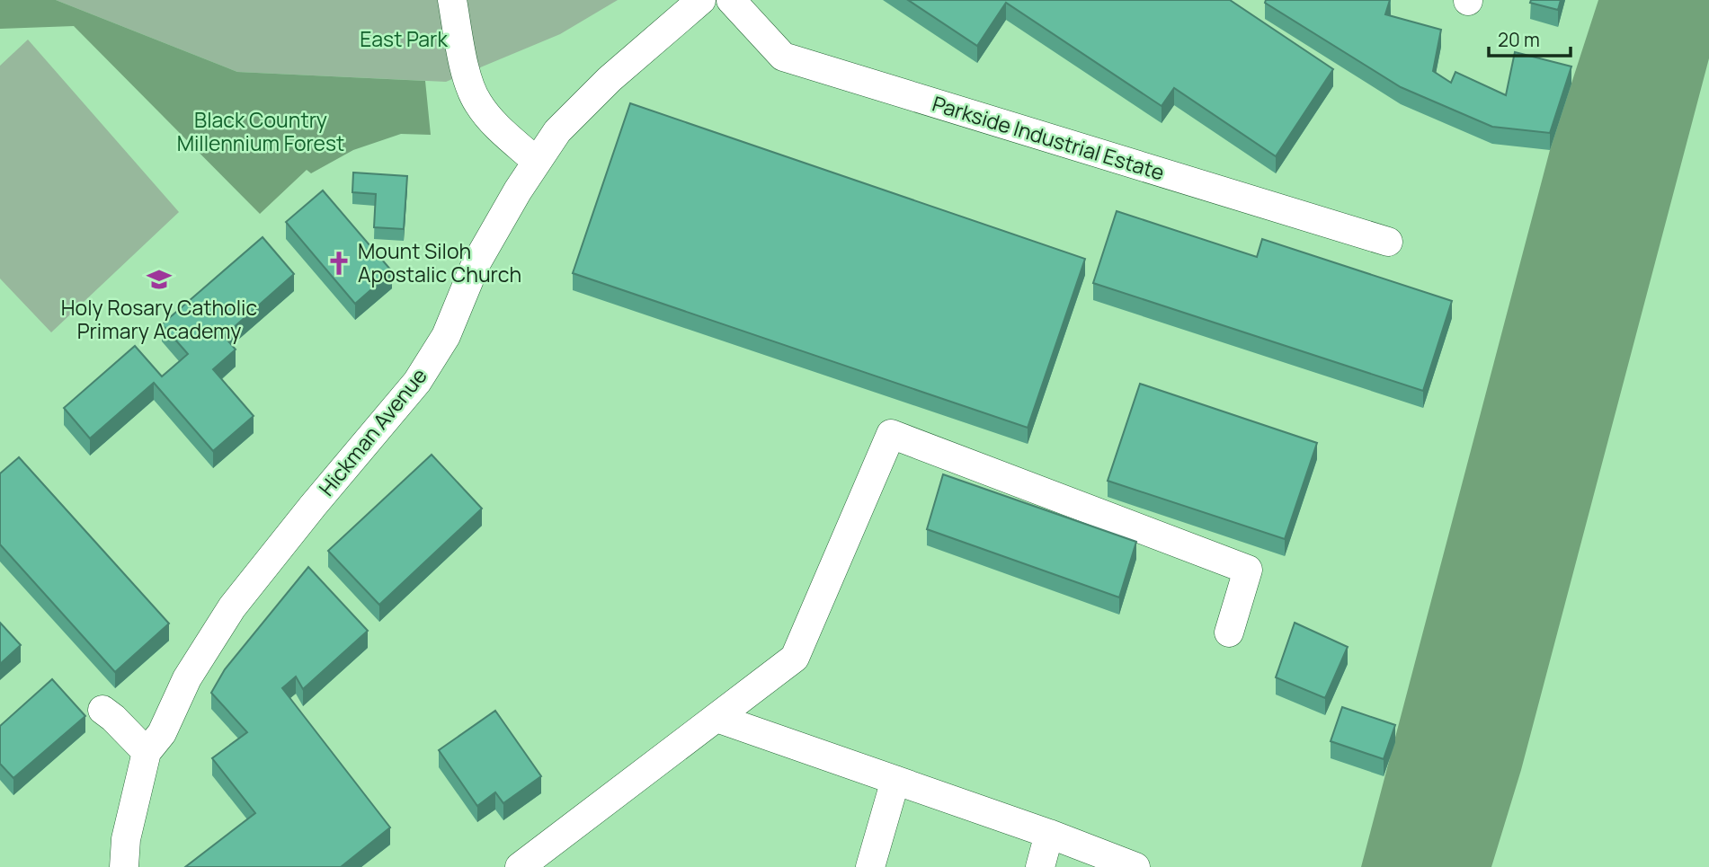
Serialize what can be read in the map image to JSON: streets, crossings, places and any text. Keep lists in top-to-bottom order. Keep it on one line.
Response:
{"streets":{"street":["Parkside Industrial Estate","Hickman Avenue"]},"parks":["East Park","Black Country Millennium Forest"],"places":{"church":["Mount Siloh Apostalic Church"],"school or university":["Holy Rosary Catholic Primary Academy"]},"scale_bar":"20 m"}
